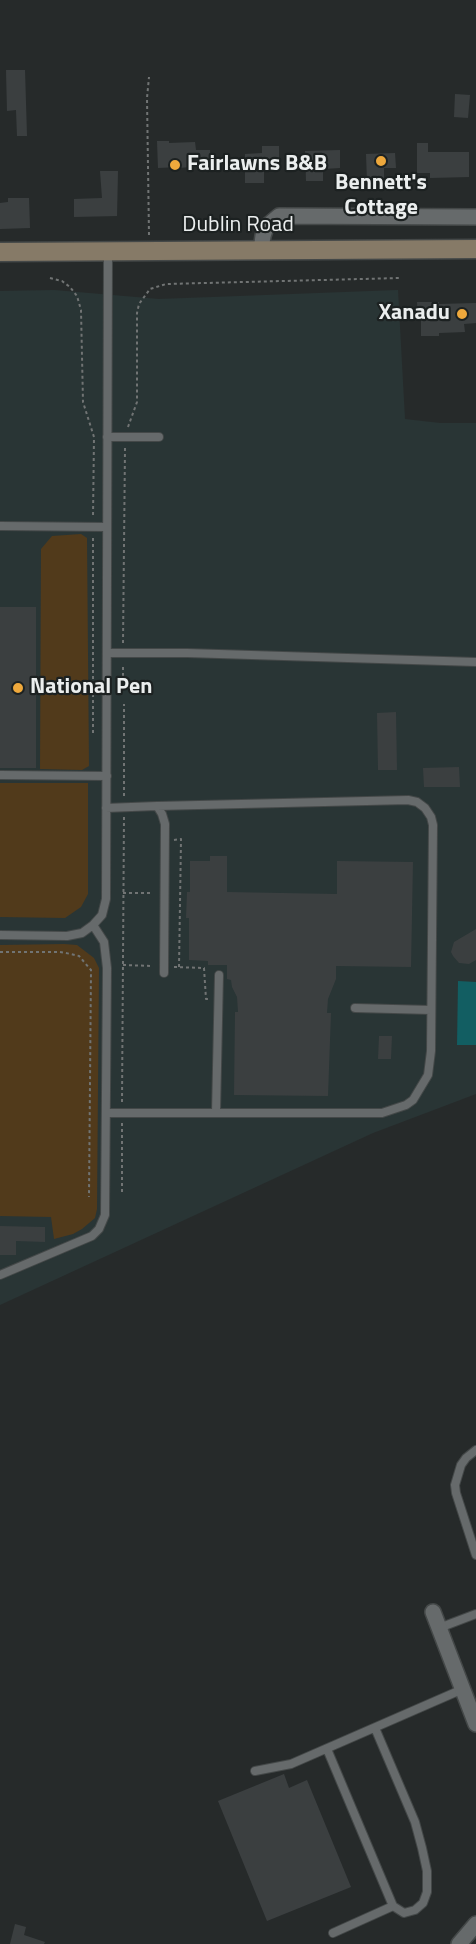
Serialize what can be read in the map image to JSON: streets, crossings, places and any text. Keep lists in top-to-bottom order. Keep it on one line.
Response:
{"streets":{"main road":["Dublin Road"]},"places":["Bennett's Cottage","Fairlawns B&B","Xanadu","National Pen"]}
